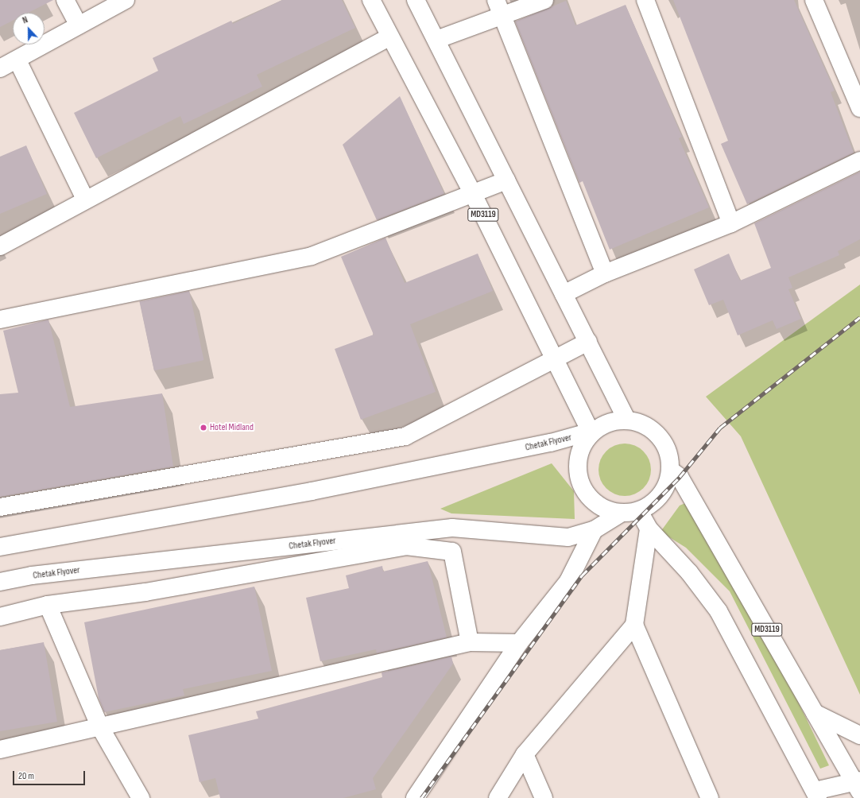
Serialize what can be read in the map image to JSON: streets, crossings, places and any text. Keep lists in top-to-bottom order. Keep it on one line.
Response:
{"streets":{"street":["MD3119","Chetak Flyover"]},"crossings":[["MD3119","Chetak Flyover"]],"places":["Hotel Midland"],"scale_bar":"20 m","north":"top"}
